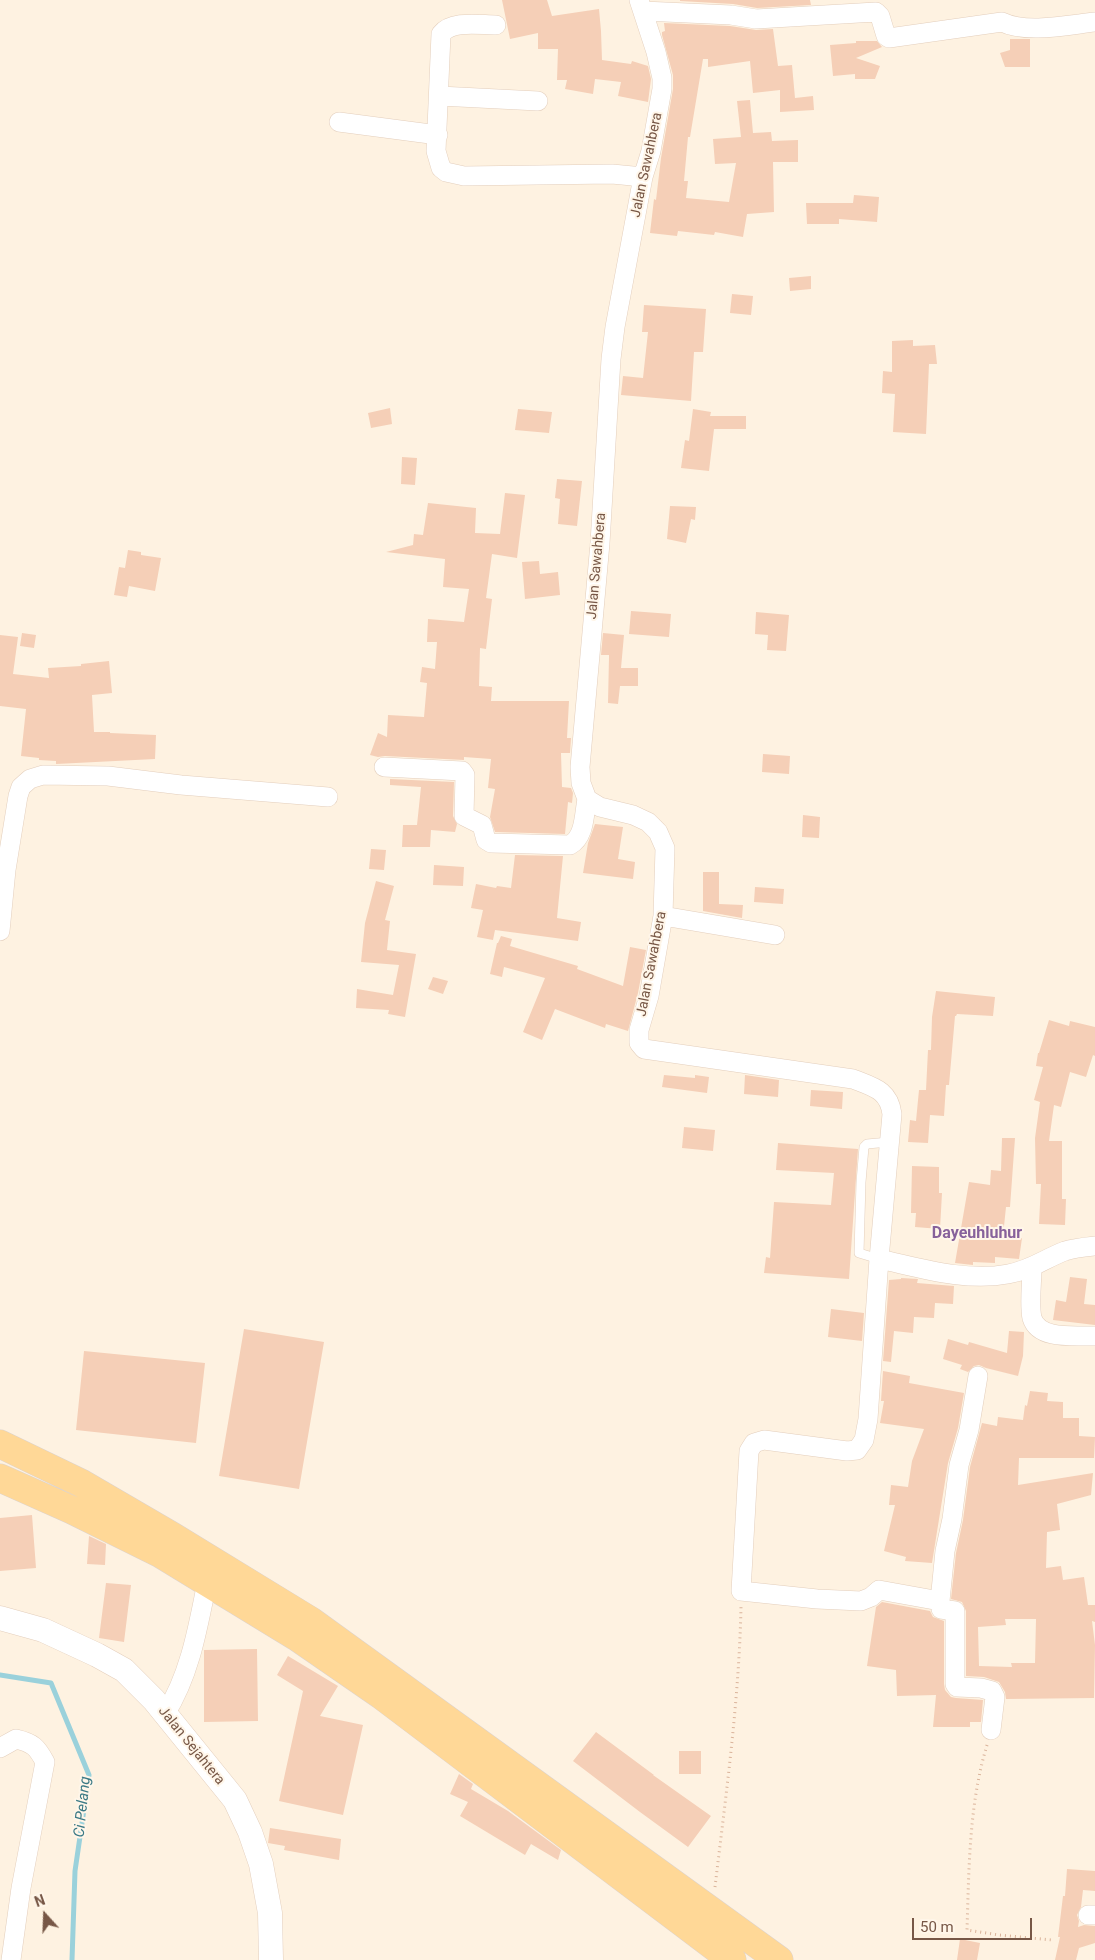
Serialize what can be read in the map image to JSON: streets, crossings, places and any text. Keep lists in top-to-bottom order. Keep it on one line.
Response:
{"streets":{"street":["Jalan Sawahbera","Jalan Sejahtera"]},"districts":["Dayeuhluhur"],"water":["Ci Pelang"],"scale_bar":"50 m","north":"top"}
